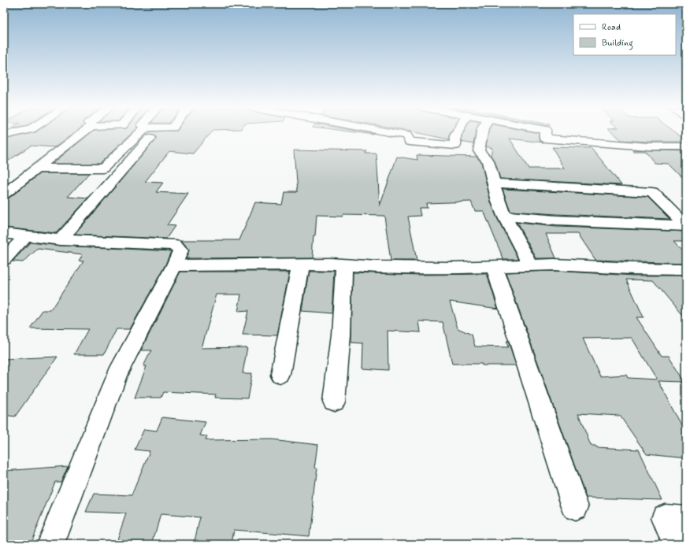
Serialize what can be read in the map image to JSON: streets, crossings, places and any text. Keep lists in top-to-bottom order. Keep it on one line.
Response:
{"legend":["Road","Building"]}
